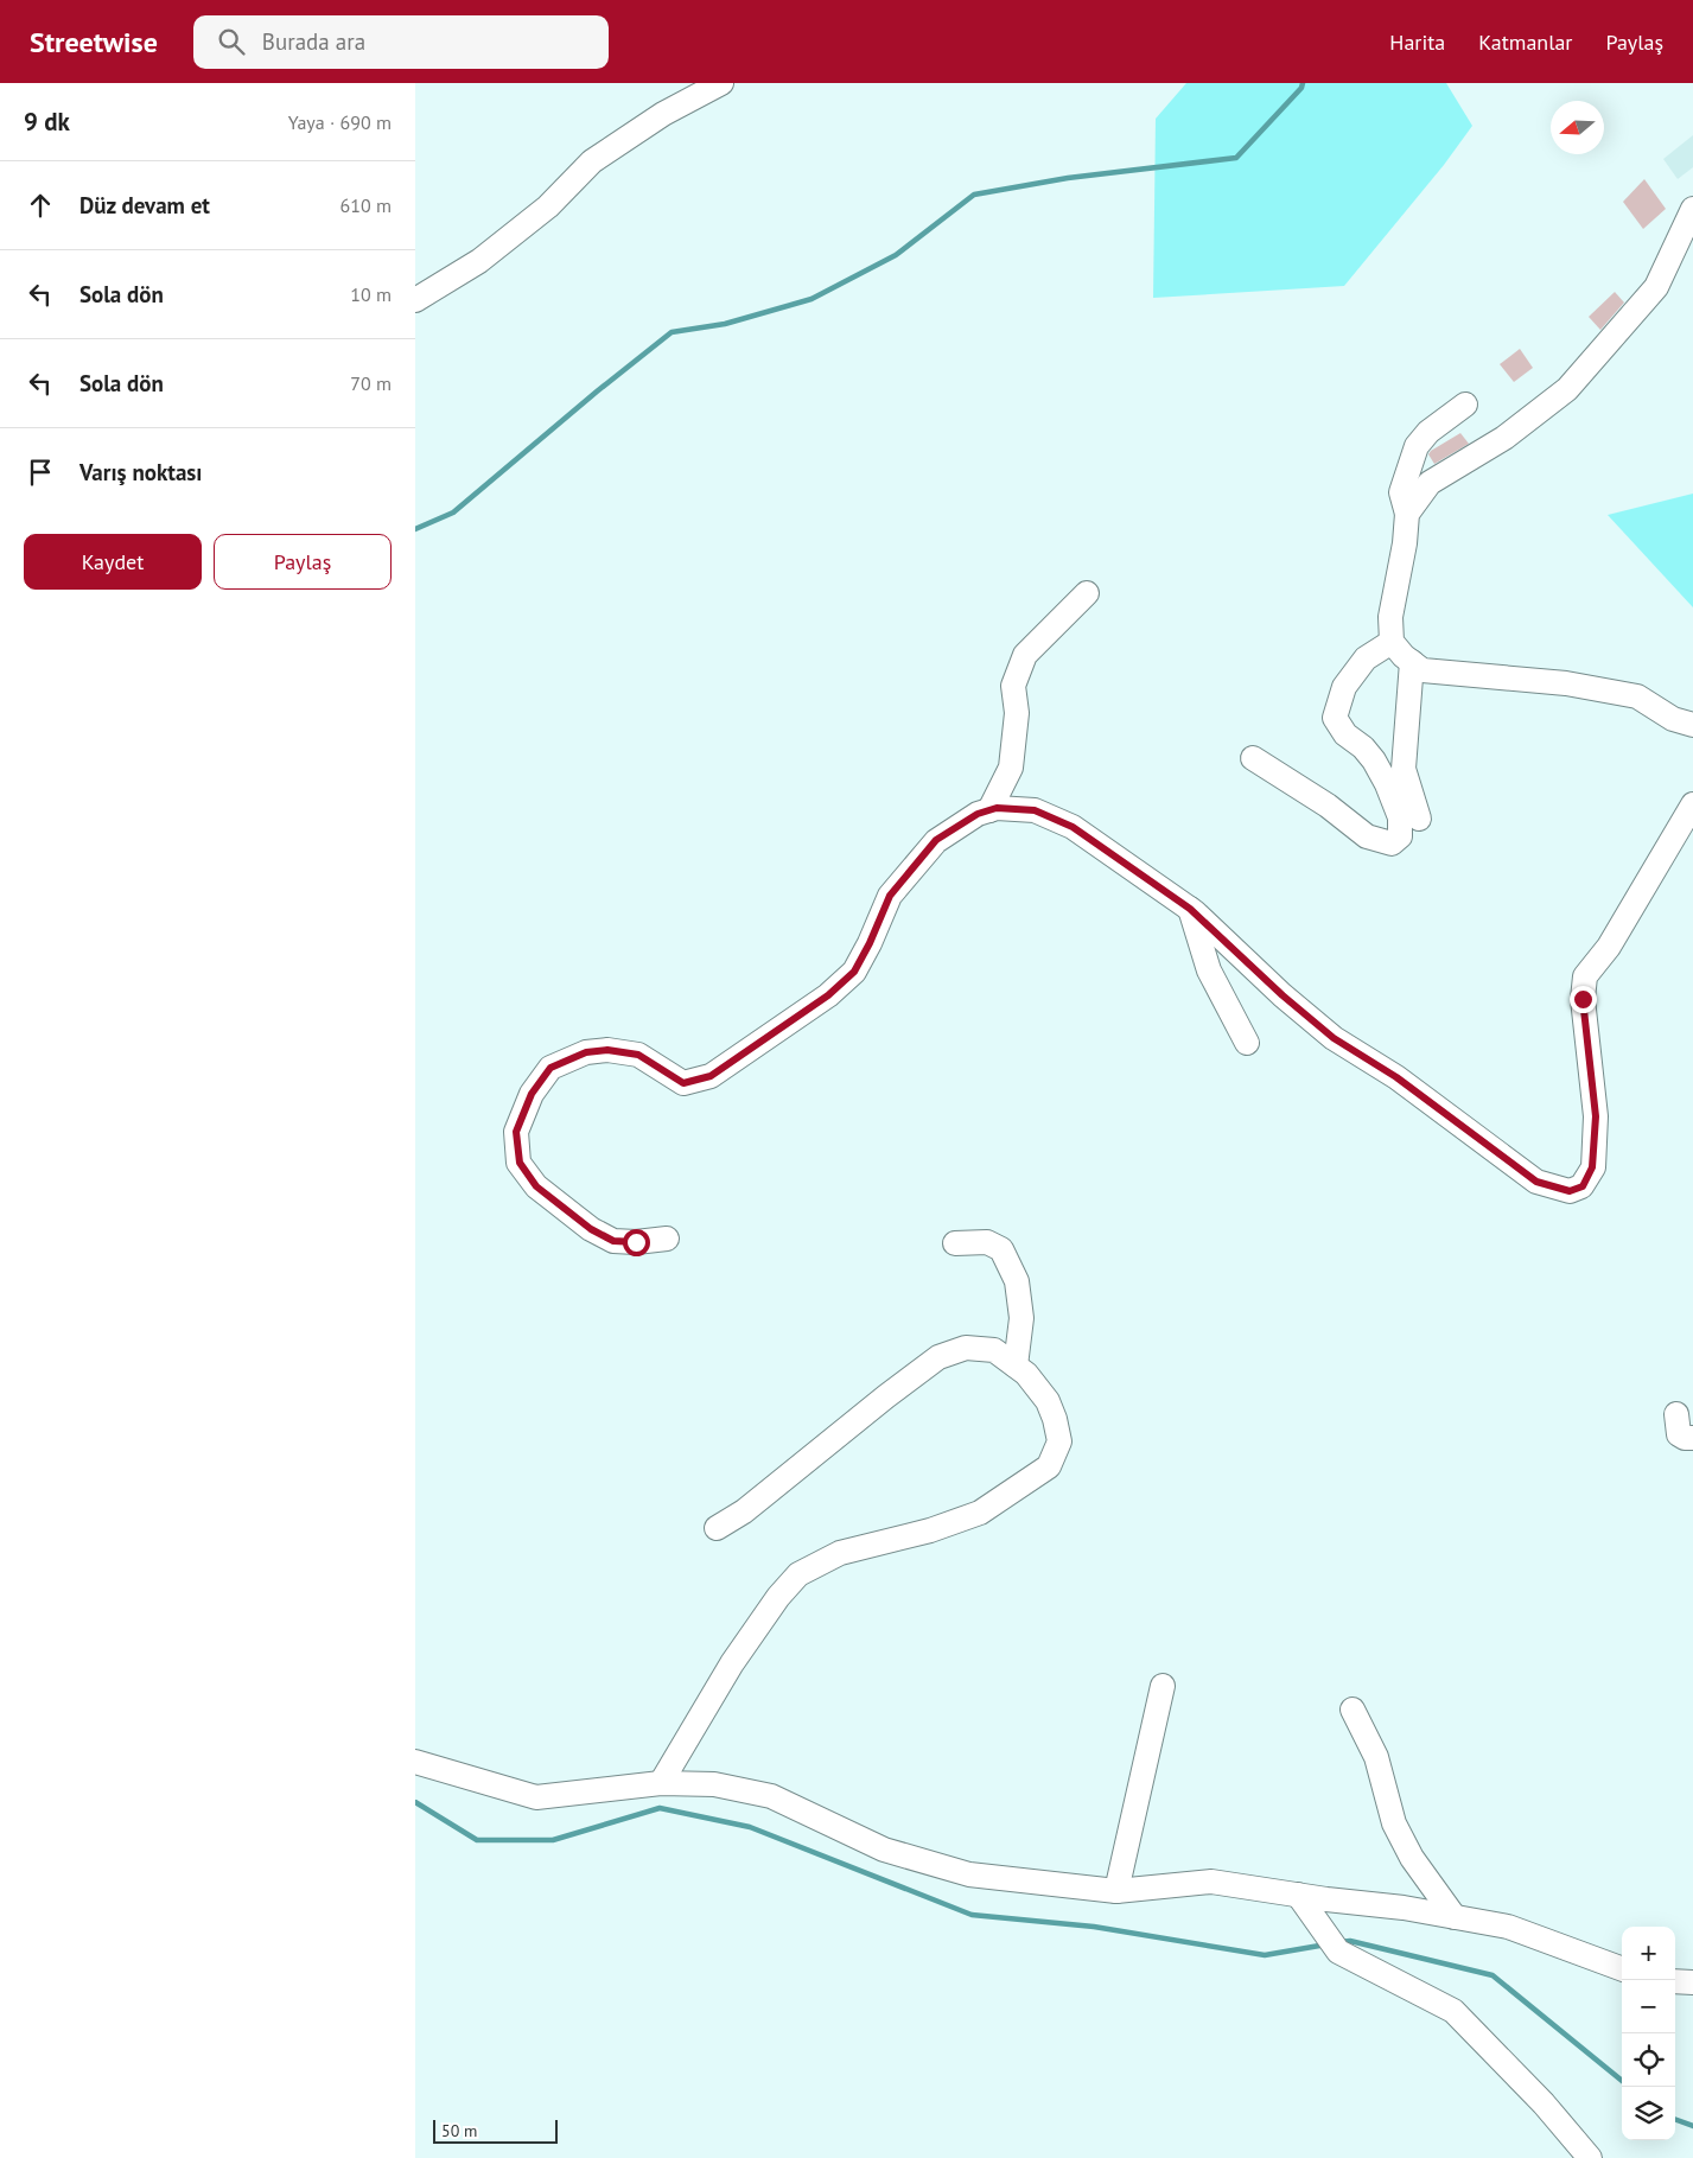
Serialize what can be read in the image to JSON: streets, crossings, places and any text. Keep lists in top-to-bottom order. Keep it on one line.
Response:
{"scale_bar":"50 m","north":"left","page":{"header":"Streetwise","search":"Burada ara","nav":["Harita","Katmanlar","Paylaş"],"heading":["9 dk","Yaya · 690 m"],"list":[["Düz devam et","610 m"],["Sola dön","10 m"],["Sola dön","70 m"],"Varış noktası"],"buttons":["Kaydet","Paylaş"],"map_buttons":["+","−"],"scale":"50 m"}}
